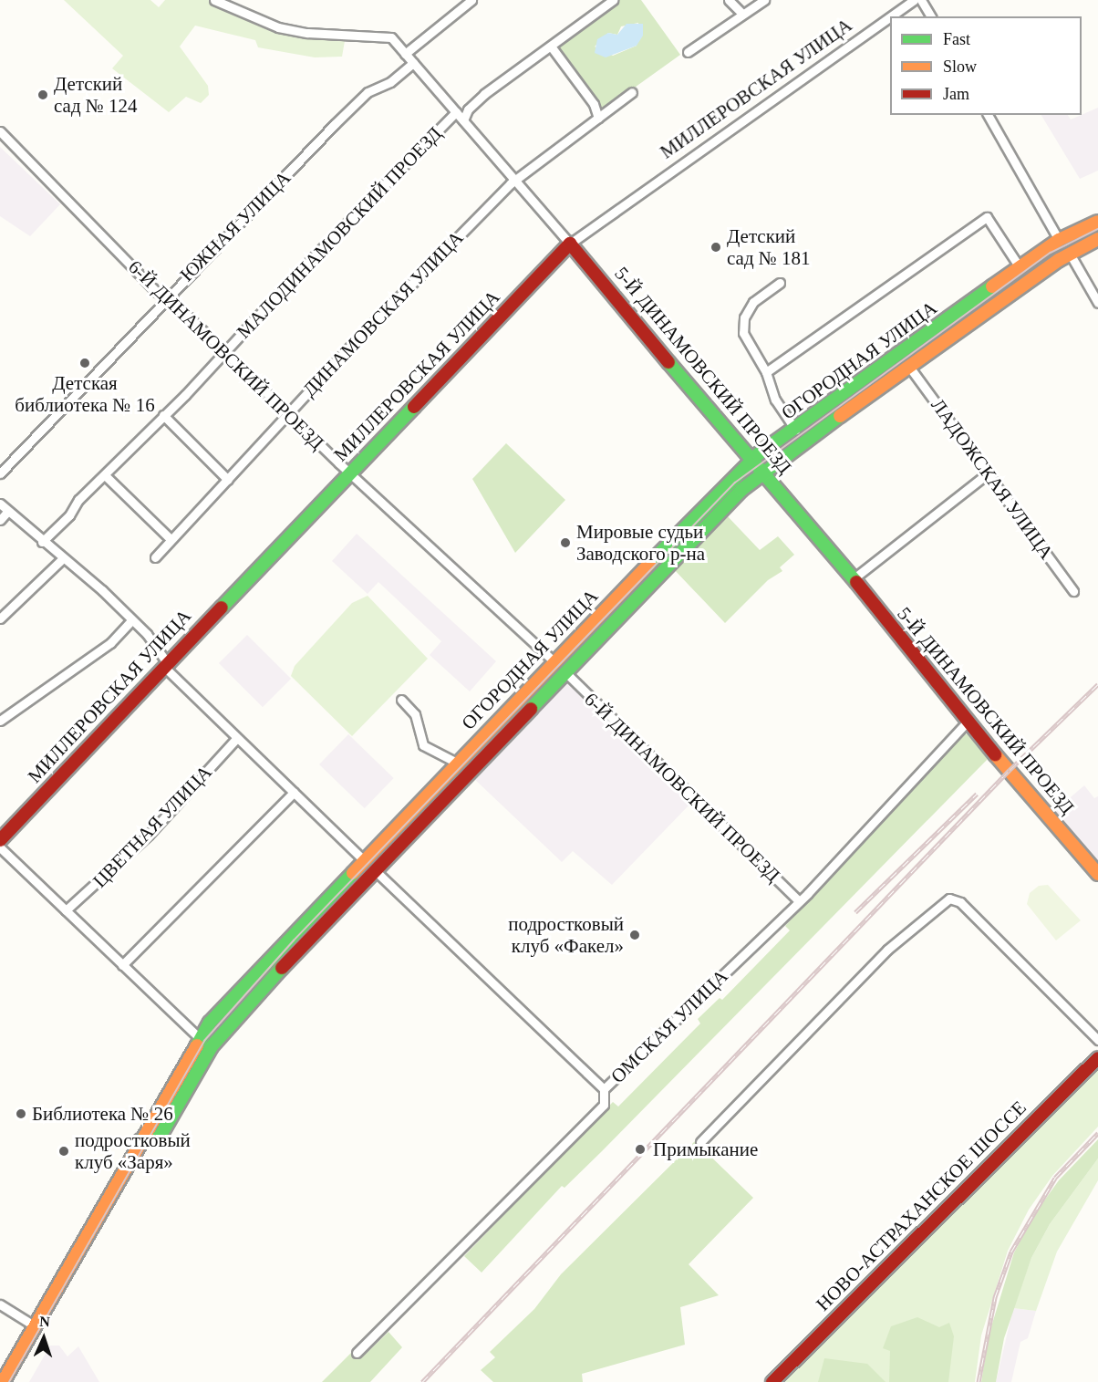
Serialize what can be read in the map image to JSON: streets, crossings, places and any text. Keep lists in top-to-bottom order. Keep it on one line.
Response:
{"streets":{"street":["МИЛЛЕРОВСКАЯ УЛИЦА","ЮЖНАЯ УЛИЦА","МАЛОДИНАМОВСКИЙ ПРОЕЗД","ДИНАМОВСКАЯ УЛИЦА","6-Й ДИНАМОВСКИЙ ПРОЕЗД","ОГОРОДНАЯ УЛИЦА","5-Й ДИНАМОВСКИЙ ПРОЕЗД","ЛАДОЖСКАЯ УЛИЦА","ЦВЕТНАЯ УЛИЦА","ОМСКАЯ УЛИЦА","НОВО-АСТРАХАНСКОЕ ШОССЕ"]},"crossings":[["МИЛЛЕРОВСКАЯ УЛИЦА","6-Й ДИНАМОВСКИЙ ПРОЕЗД"],["МИЛЛЕРОВСКАЯ УЛИЦА","5-Й ДИНАМОВСКИЙ ПРОЕЗД"],["ЮЖНАЯ УЛИЦА","6-Й ДИНАМОВСКИЙ ПРОЕЗД"],["ЮЖНАЯ УЛИЦА","5-Й ДИНАМОВСКИЙ ПРОЕЗД"],["МАЛОДИНАМОВСКИЙ ПРОЕЗД","6-Й ДИНАМОВСКИЙ ПРОЕЗД"],["МАЛОДИНАМОВСКИЙ ПРОЕЗД","5-Й ДИНАМОВСКИЙ ПРОЕЗД"],["ДИНАМОВСКАЯ УЛИЦА","6-Й ДИНАМОВСКИЙ ПРОЕЗД"],["ДИНАМОВСКАЯ УЛИЦА","5-Й ДИНАМОВСКИЙ ПРОЕЗД"],["6-Й ДИНАМОВСКИЙ ПРОЕЗД","ОГОРОДНАЯ УЛИЦА"],["6-Й ДИНАМОВСКИЙ ПРОЕЗД","ОМСКАЯ УЛИЦА"],["ОГОРОДНАЯ УЛИЦА","5-Й ДИНАМОВСКИЙ ПРОЕЗД"],["ОГОРОДНАЯ УЛИЦА","ЛАДОЖСКАЯ УЛИЦА"],["5-Й ДИНАМОВСКИЙ ПРОЕЗД","ОМСКАЯ УЛИЦА"]],"places":["Детский сад № 124","Детский сад № 181","Детская библиотека № 16","Мировые судьи Заводского р-на","подростковый клуб «Факел»","Библиотека № 26","Примыкание","подростковый клуб «Заря»"],"legend":["Fast","Slow","Jam"],"north":"top"}
